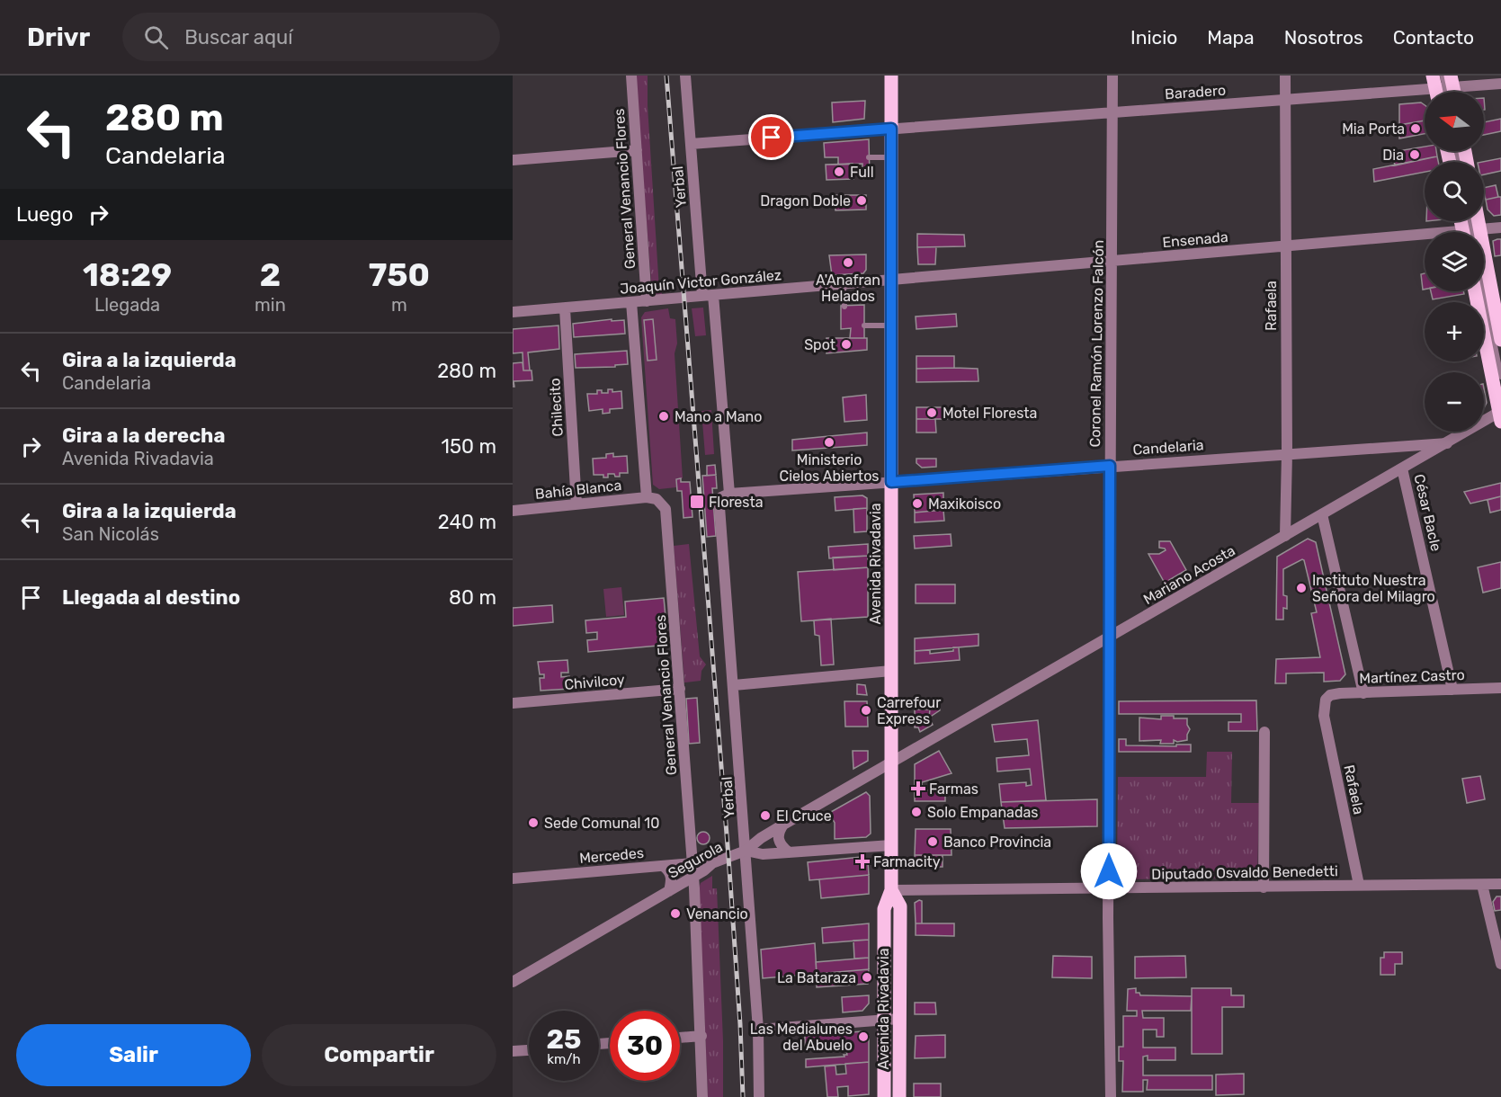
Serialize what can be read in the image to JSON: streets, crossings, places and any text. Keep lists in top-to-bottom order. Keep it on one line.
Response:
{"streets":{"main road":["Avenida Rivadavia"],"street":["Baradero","Yerbal","General Venancio Flores","Ensenada","Joaquín Victor González","Rafaela","Coronel Ramón Lorenzo Falcón","Chilecito","Candelaria","Bahía Blanca","César Bacle","Mariano Acosta","Martínez Castro","Chivilcoy","Mercedes","Segurola","Diputado Osvaldo Benedetti"]},"crossings":[["Baradero","Yerbal"],["Baradero","Rafaela"],["Baradero","Coronel Ramón Lorenzo Falcón"],["Baradero","Avenida Rivadavia"],["Yerbal","Joaquín Victor González"],["Yerbal","Segurola"],["General Venancio Flores","Joaquín Victor González"],["General Venancio Flores","Bahía Blanca"],["General Venancio Flores","Chivilcoy"],["General Venancio Flores","Mercedes"],["General Venancio Flores","Segurola"],["Ensenada","Joaquín Victor González"],["Ensenada","Rafaela"],["Ensenada","Coronel Ramón Lorenzo Falcón"],["Ensenada","Avenida Rivadavia"],["Joaquín Victor González","Chilecito"],["Joaquín Victor González","Avenida Rivadavia"],["Rafaela","Candelaria"],["Rafaela","Mariano Acosta"],["Rafaela","Martínez Castro"],["Rafaela","Diputado Osvaldo Benedetti"],["Coronel Ramón Lorenzo Falcón","Candelaria"],["Coronel Ramón Lorenzo Falcón","Mariano Acosta"],["Coronel Ramón Lorenzo Falcón","Diputado Osvaldo Benedetti"],["Chilecito","Bahía Blanca"],["Candelaria","Avenida Rivadavia"],["Candelaria","Mariano Acosta"],["César Bacle","Mariano Acosta"],["César Bacle","Martínez Castro"],["Avenida Rivadavia","Mariano Acosta"],["Avenida Rivadavia","Segurola"],["Avenida Rivadavia","Diputado Osvaldo Benedetti"],["Mariano Acosta","Segurola"],["Mercedes","Segurola"]],"places":{"other":["Mia Porta","Dia","Full","Dragon Doble","A'Anafran Helados","Spot","Motel Floresta","Mano a Mano","Ministerio Cielos Abiertos","Maxikoisco","Instituto Nuestra Señora del Milagro","Carrefour Express","Solo Empanadas","El Cruce","Sede Comunal 10","Banco Provincia","Venancio","La Bataraza","Las Medialunes del Abuelo"],"transit":["Floresta"],"health":["Farmas","Farmacity"]},"north":"left","page":{"header":"Drivr","search":"Buscar aquí","nav":["Inicio","Mapa","Nosotros","Contacto"],"turn":["280 m","Candelaria"],"map_buttons":["+","−"],"then":"Luego","eta":["18:29","Llegada","2","min","750","m"],"list":[{"name":"Gira a la izquierda","note":"Candelaria","value":"280 m"},{"name":"Gira a la derecha","note":"Avenida Rivadavia","value":"150 m"},{"name":"Gira a la izquierda","note":"San Nicolás","value":"240 m"},{"name":"Llegada al destino","value":"80 m"}],"speed":"25 km/h","limit":"30","buttons":["Salir","Compartir"]}}
